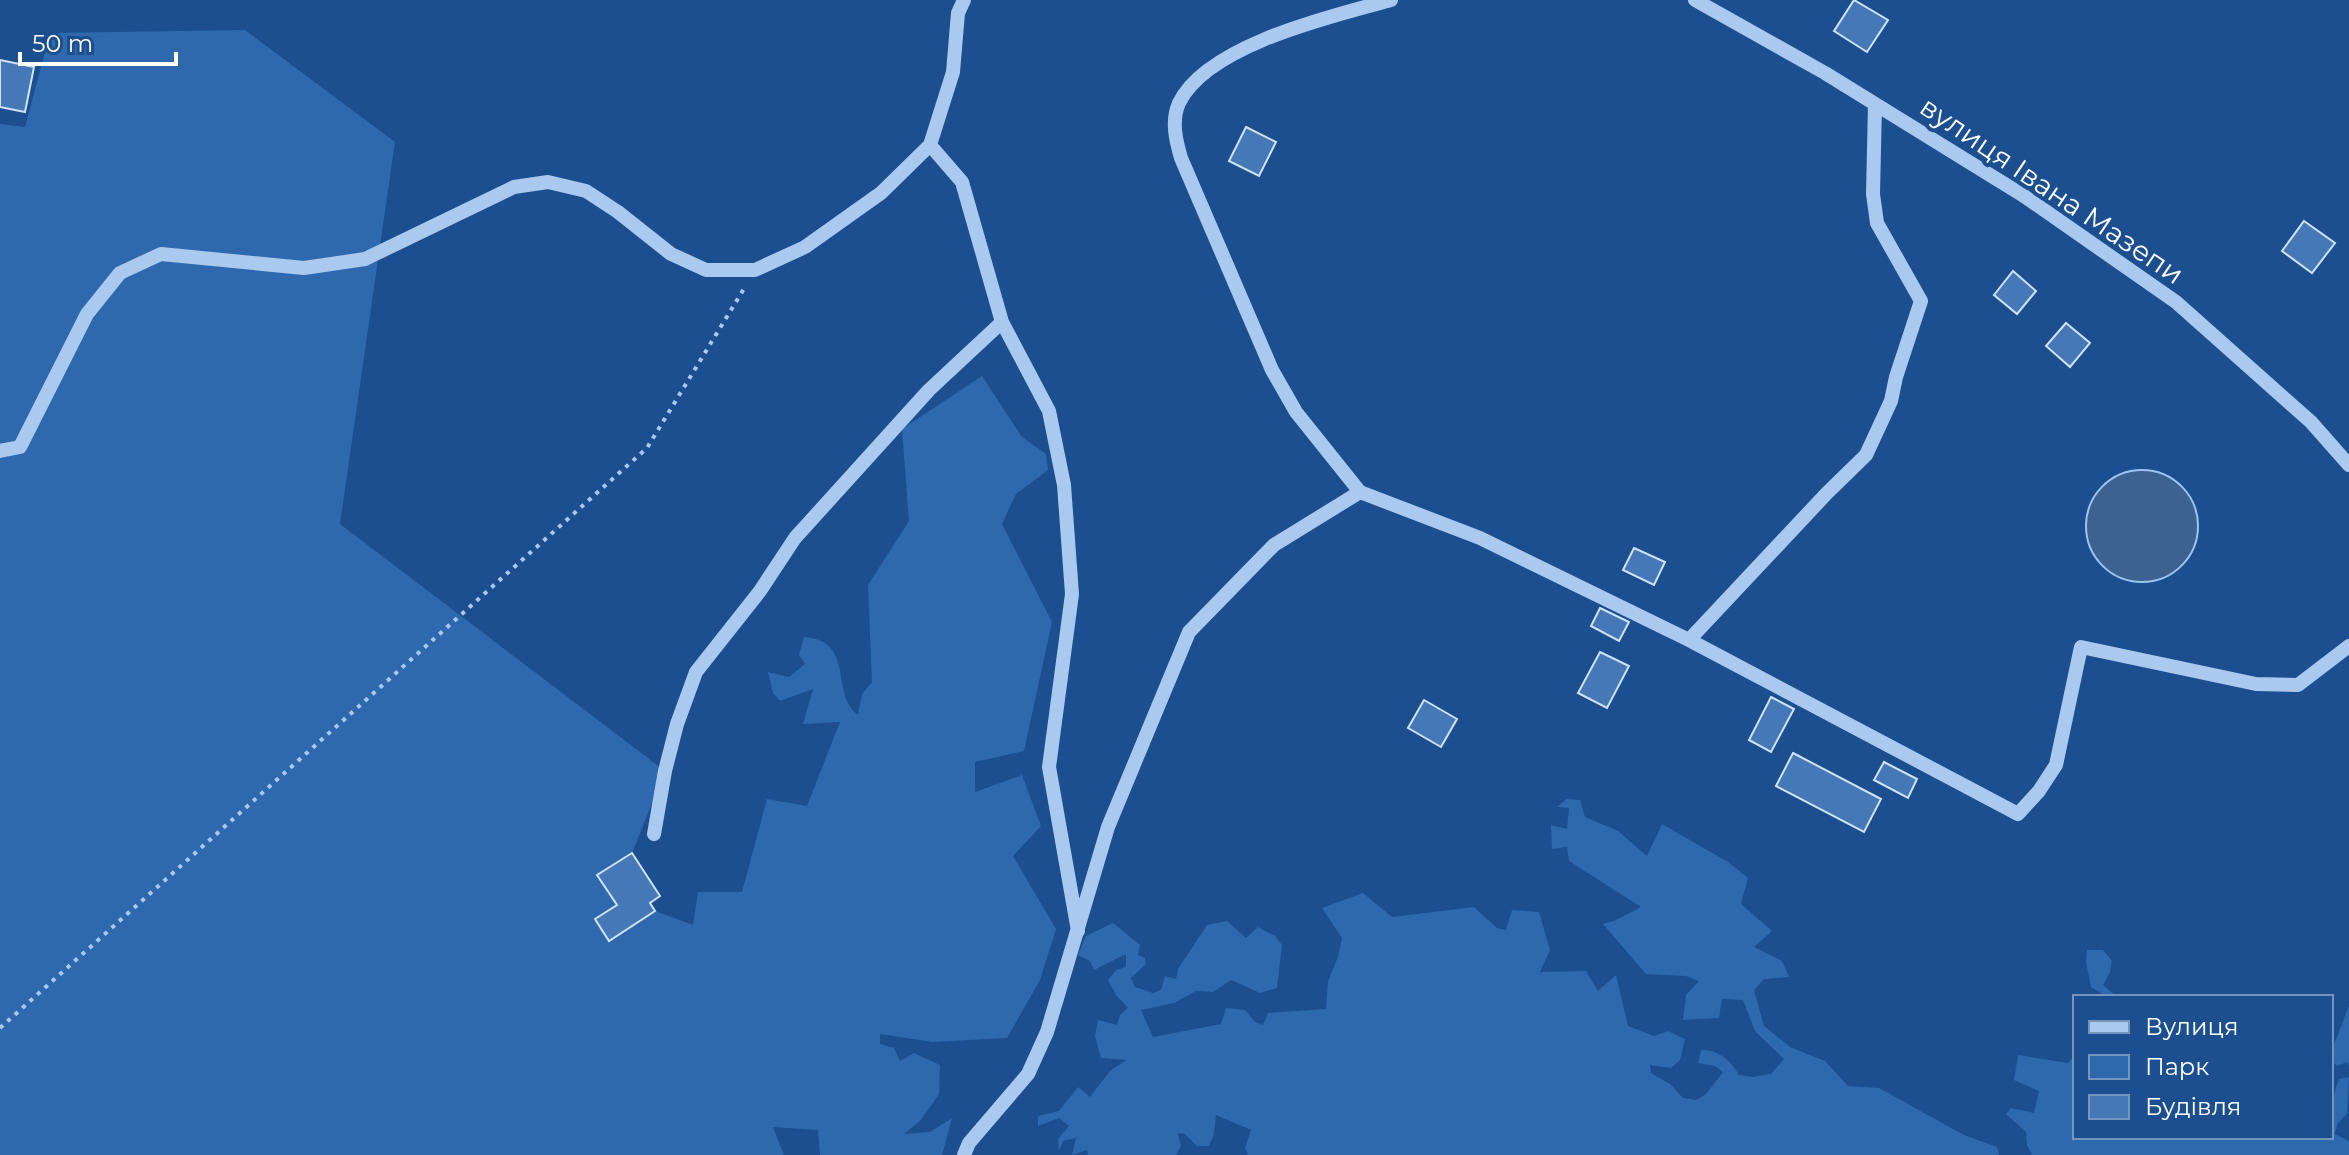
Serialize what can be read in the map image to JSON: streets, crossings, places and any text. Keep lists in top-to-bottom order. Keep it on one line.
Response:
{"streets":{"street":["вулиця Івана Мазепи"]},"legend":["Вулиця","Парк","Будівля"],"scale_bar":"50 m"}
